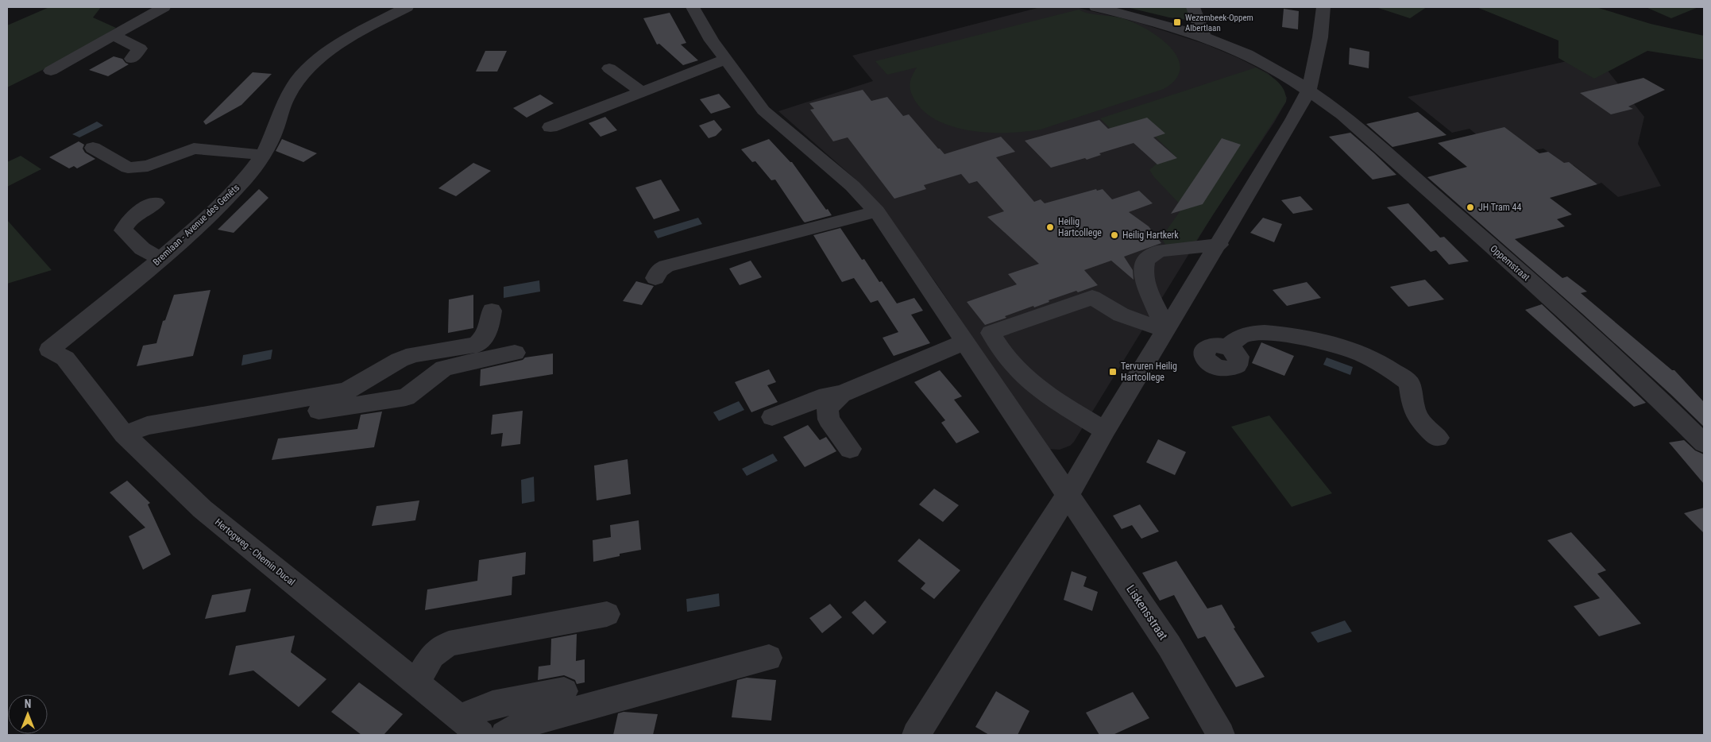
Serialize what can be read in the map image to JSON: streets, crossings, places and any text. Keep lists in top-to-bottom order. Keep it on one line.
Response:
{"streets":{"street":["Bremlaan - Avenue des Genêts","Oppemstraat","Hertogweg - Chemin Ducal","Liskensstraat"]},"crossings":[["Bremlaan - Avenue des Genêts","Hertogweg - Chemin Ducal"]],"places":{"transit":["Wezembeek-Oppem Albertlaan","Tervuren Heilig Hartcollege"],"other":["JH Tram 44","Heilig Hartcollege","Heilig Hartkerk"]},"north":"top"}
